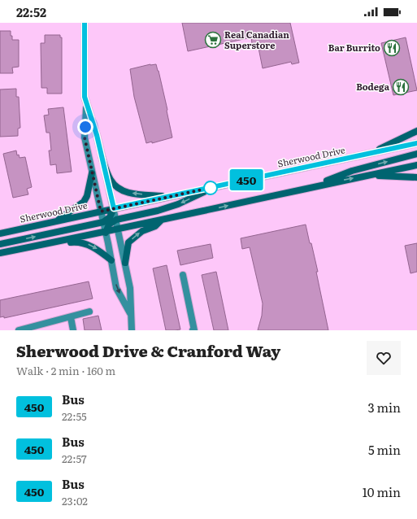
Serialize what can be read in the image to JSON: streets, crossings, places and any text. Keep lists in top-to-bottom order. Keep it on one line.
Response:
{"streets":{"main road":["Sherwood Drive"]},"places":{"supermarket":["Real Canadian Superstore"],"restaurant":["Bar Burrito","Bodega"]},"lines":["bus line 450"],"page":{"status":"22:52","on_map":"450","heading":["Sherwood Drive & Cranford Way","Walk · 2 min · 160 m"],"list":[{"mark":"450","name":"Bus","note":"22:55","value":"3 min"},{"mark":"450","name":"Bus","note":"22:57","value":"5 min"},{"mark":"450","name":"Bus","note":"23:02","value":"10 min"}]}}
